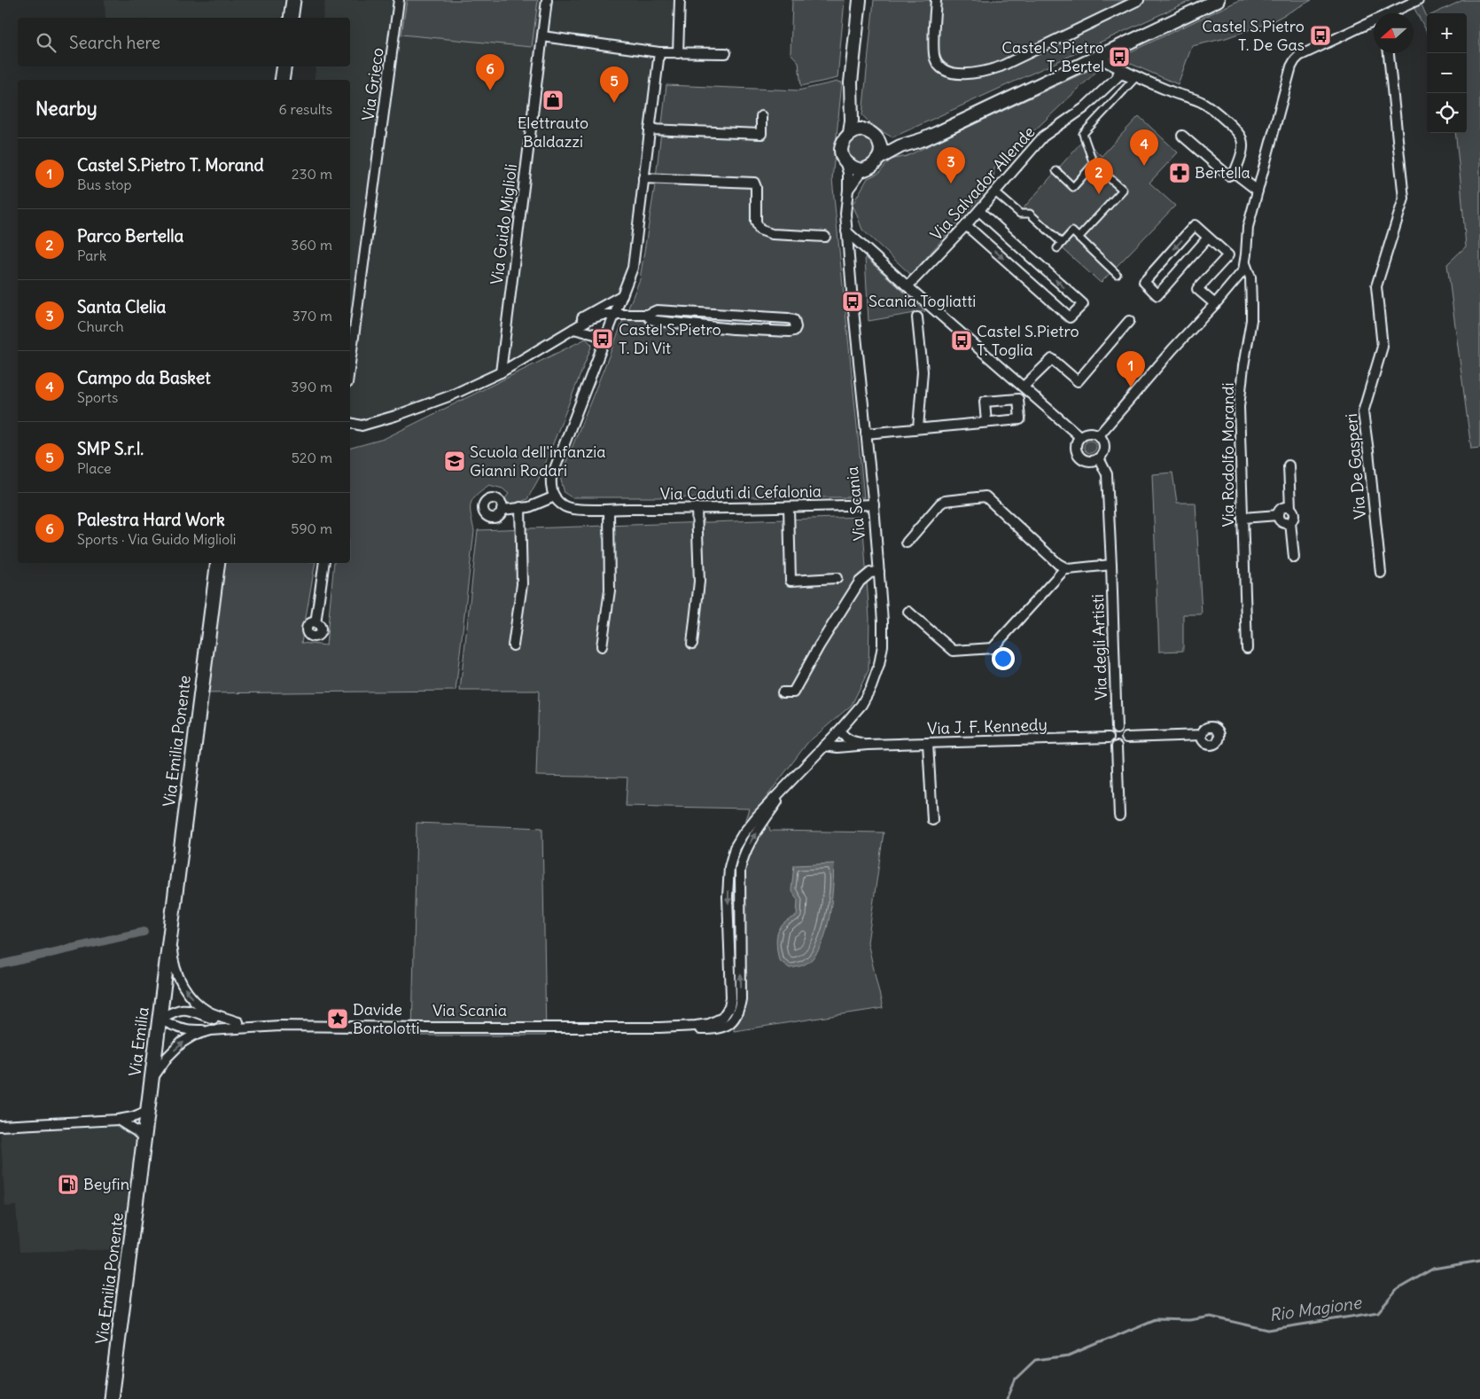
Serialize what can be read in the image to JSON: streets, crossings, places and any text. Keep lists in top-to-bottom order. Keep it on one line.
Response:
{"streets":{"main road":["Via Scania","Via Emilia Ponente","Via Emilia"],"street":["Via Grieco","Via Salvador Allende","Via Guido Miglioli","Via Rodolfo Morandi","Via De Gasperi","Via Caduti di Cefalonia","Via degli Artisti","Via J. F. Kennedy"]},"crossings":[["Via Caduti di Cefalonia","Via Scania"],["Via Scania","Via Emilia Ponente"],["Via Scania","Via Emilia"],["Via degli Artisti","Via J. F. Kennedy"],["Via Emilia Ponente","Via Emilia"]],"water":["Rio Magione"],"places":{"bus stop":["Castel S.Pietro T. De Gas","Castel S.Pietro T. Bertel","Scania Togliatti","Castel S.Pietro T. Di Vit","Castel S.Pietro T. Toglia"],"shop":["Elettrauto Baldazzi"],"pharmacy":["Bertella"],"school or university":["Scuola dell'infanzia Gianni Rodari"],"place":["Davide Bortolotti"],"fuel station":["Beyfin"]},"north":"left","page":{"map_buttons":["+","−"],"search":"Search here","pins":["6","5","4","3","2","1"],"heading":["Nearby","6 results"],"list":[{"mark":"1","name":"Castel S.Pietro T. Morand","note":"Bus stop","value":"230 m"},{"mark":"2","name":"Parco Bertella","note":"Park","value":"360 m"},{"mark":"3","name":"Santa Clelia","note":"Church","value":"370 m"},{"mark":"4","name":"Campo da Basket","note":"Sports","value":"390 m"},{"mark":"5","name":"SMP S.r.l.","note":"Place","value":"520 m"},{"mark":"6","name":"Palestra Hard Work","note":"Sports · Via Guido Miglioli","value":"590 m"}]}}
